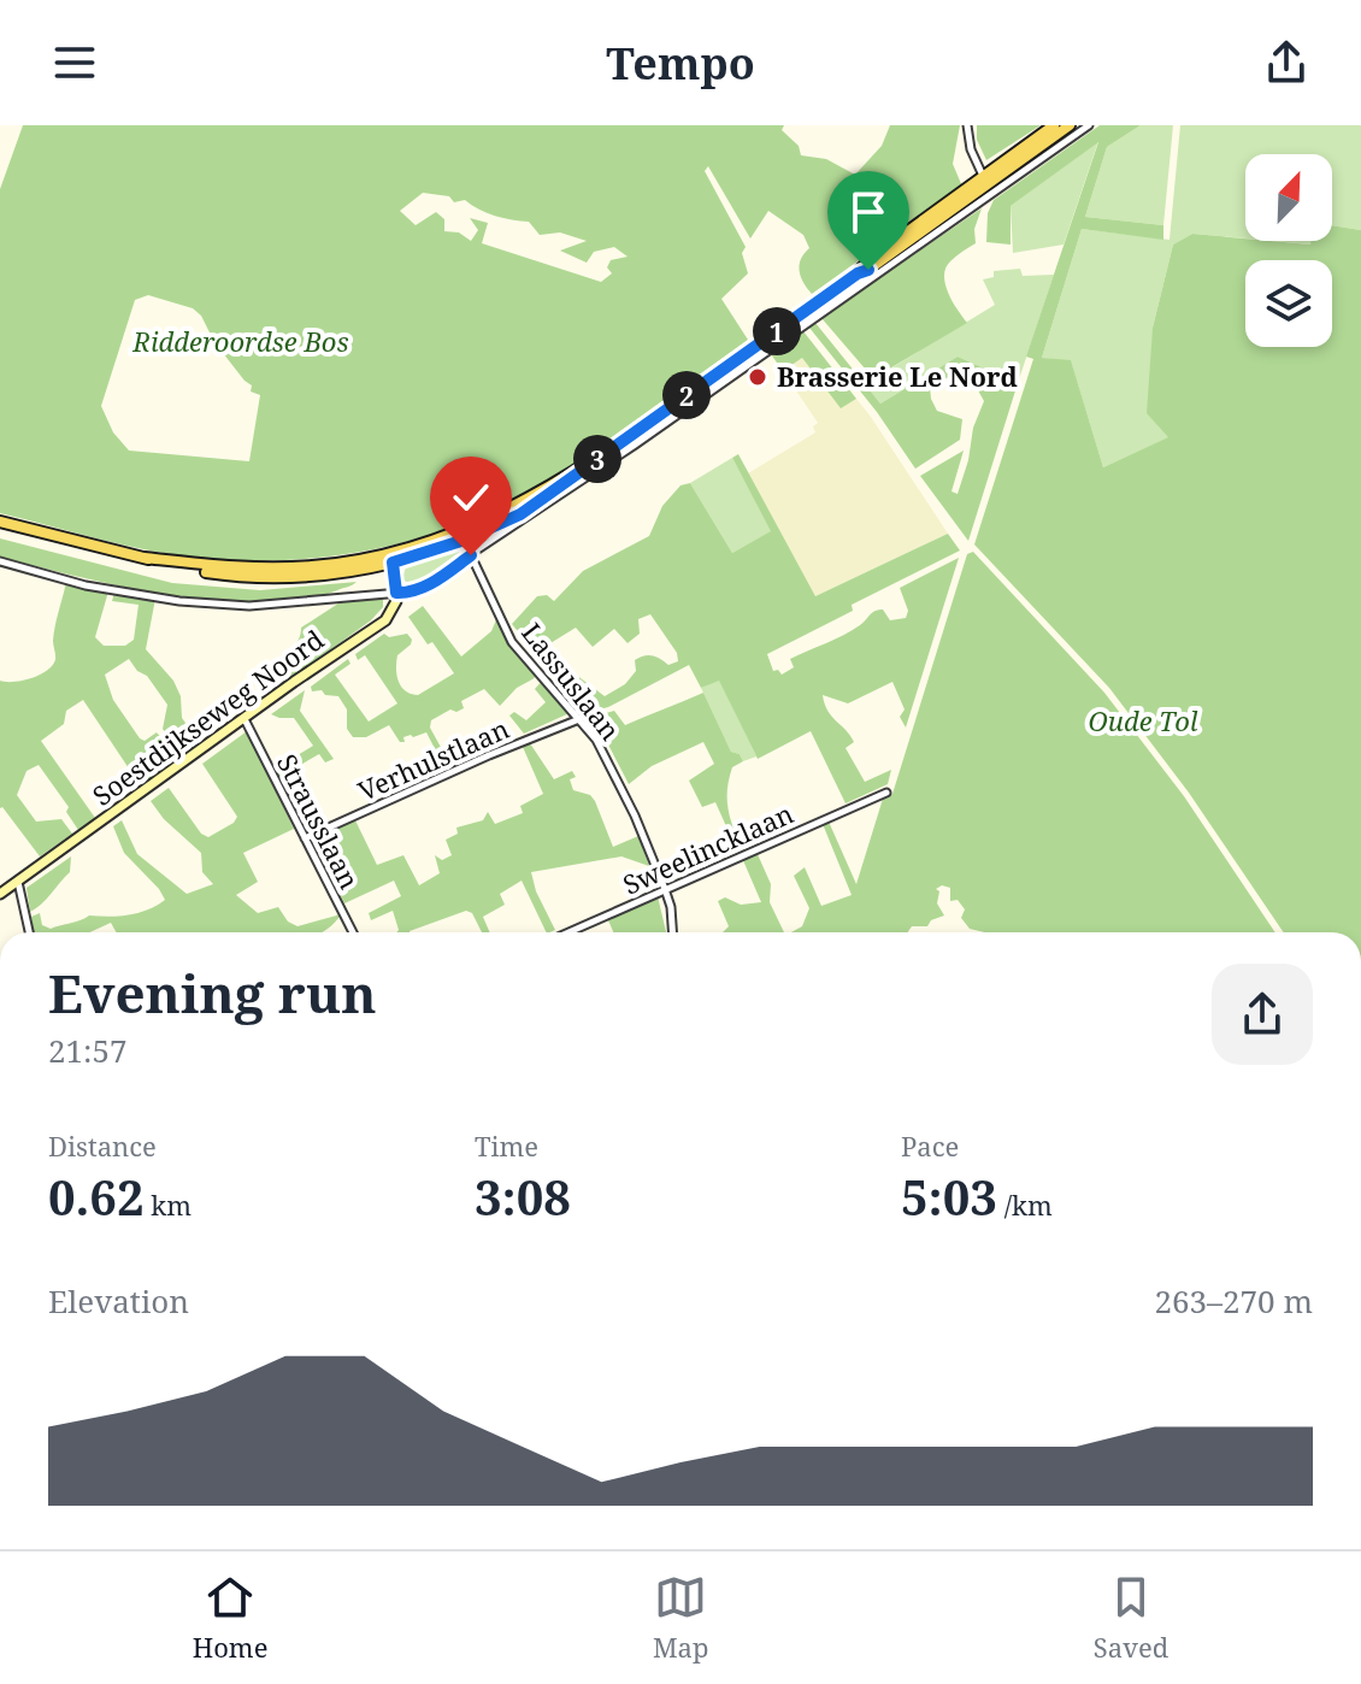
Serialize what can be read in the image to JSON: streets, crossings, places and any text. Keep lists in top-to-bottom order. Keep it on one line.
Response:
{"streets":{"main road":["Soestdijkseweg Noord"],"street":["Lassuslaan","Verhulstlaan","Strausslaan","Sweelincklaan"]},"crossings":[["Lassuslaan","Verhulstlaan"],["Lassuslaan","Sweelincklaan"],["Soestdijkseweg Noord","Strausslaan"],["Verhulstlaan","Strausslaan"]],"parks":["Ridderoordse Bos","Oude Tol"],"places":["Brasserie Le Nord"],"north":"top right","page":{"header":"Tempo","pins":["1","2","3"],"heading":["Evening run","21:57"],"stats":[["Distance","0.62 km"],["Time","3:08"],["Pace","5:03 /km"]],"chart":["Elevation","263–270 m"],"tabs":["Home","Map","Saved"]}}
